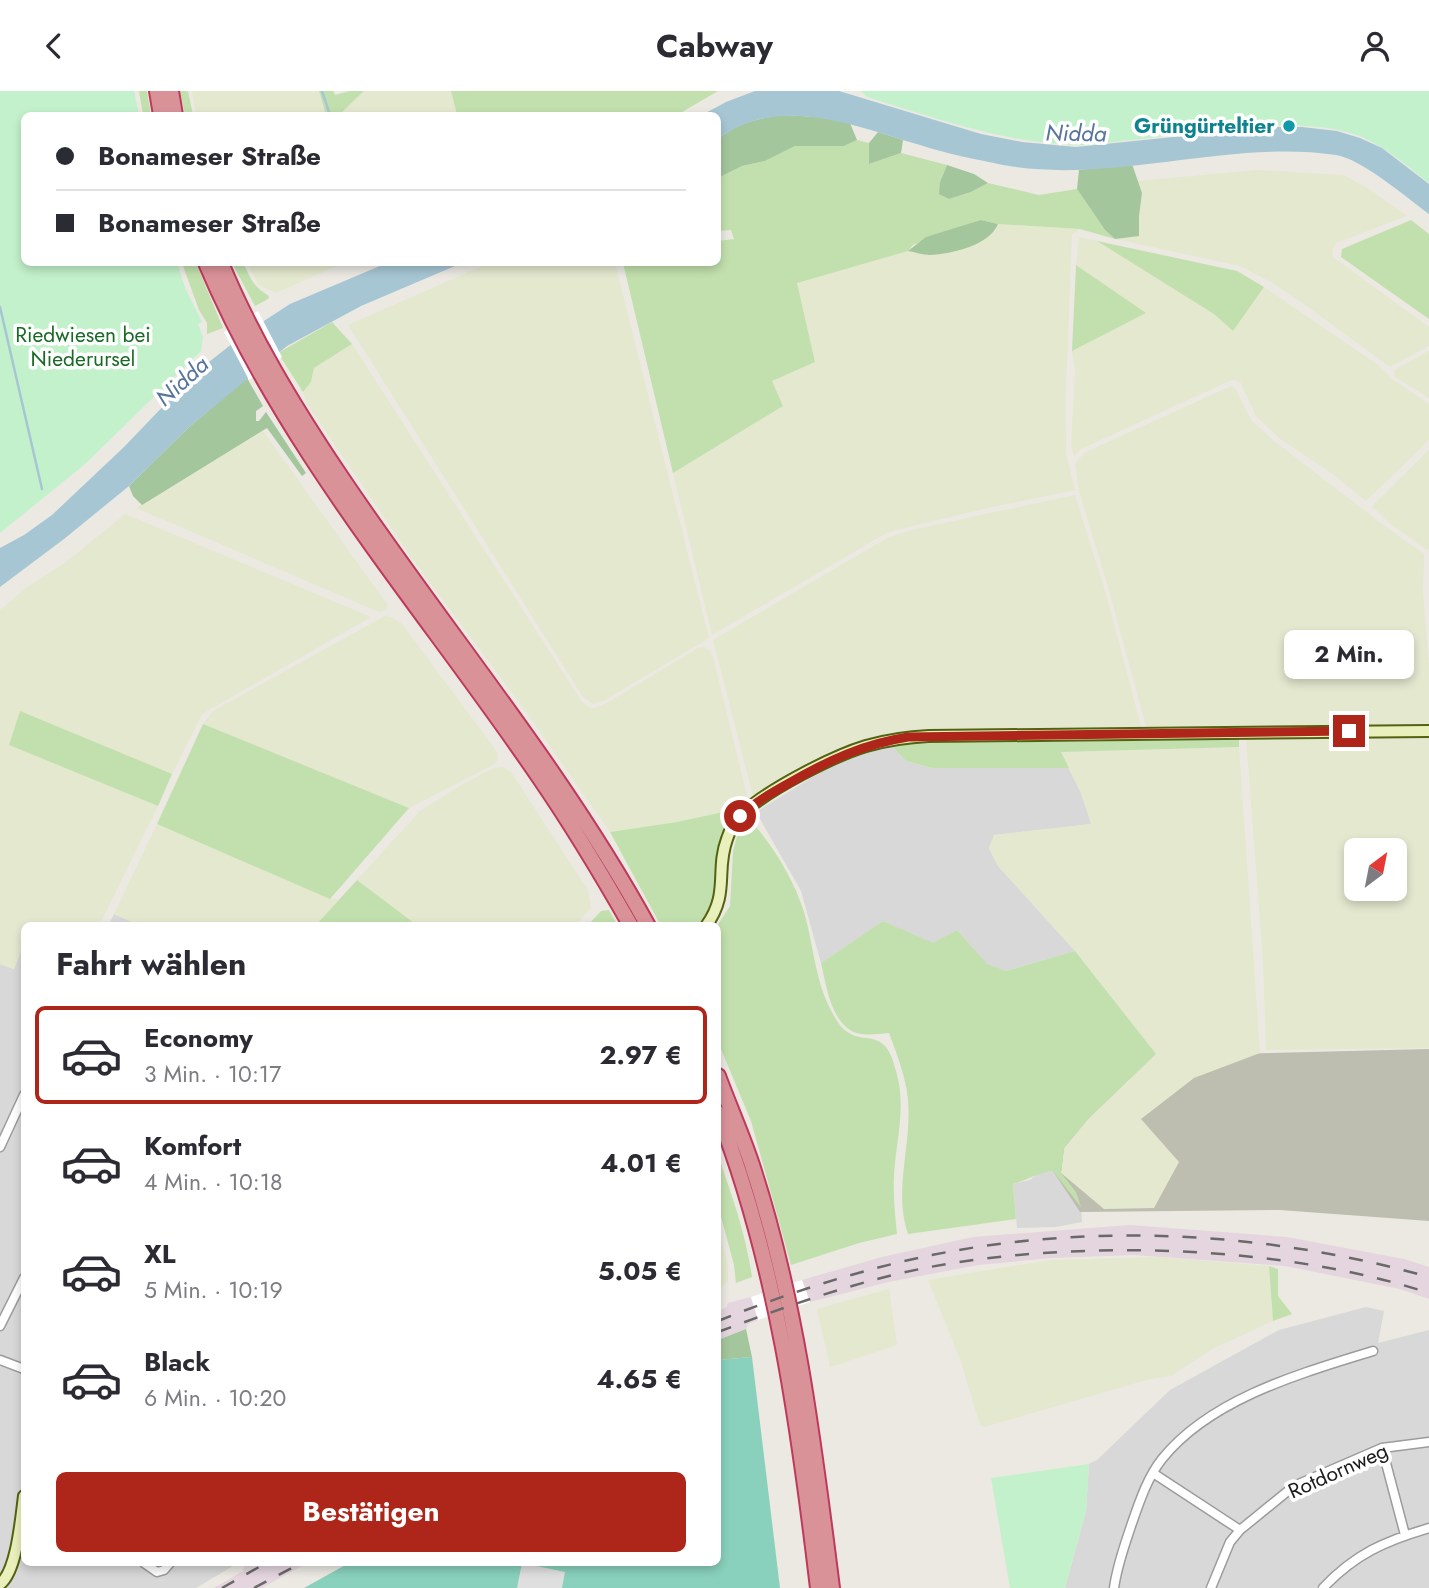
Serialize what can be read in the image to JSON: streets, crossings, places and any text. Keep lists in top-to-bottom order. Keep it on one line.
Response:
{"streets":{"street":["Rotdornweg"]},"water":["Nidda"],"parks":["Riedwiesen bei Niederursel"],"places":["Grüngürteltier"],"north":"top right","page":{"header":"Cabway","banner":["Bonameser Straße","Bonameser Straße"],"bubble":"2 Min.","heading":"Fahrt wählen","list":[{"name":"Economy","note":"3 Min. · 10:17","value":"2.97 €"},{"name":"Komfort","note":"4 Min. · 10:18","value":"4.01 €"},{"name":"XL","note":"5 Min. · 10:19","value":"5.05 €"},{"name":"Black","note":"6 Min. · 10:20","value":"4.65 €"}],"buttons":"Bestätigen"}}
